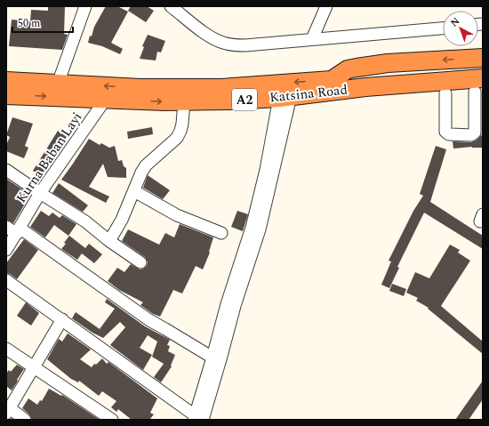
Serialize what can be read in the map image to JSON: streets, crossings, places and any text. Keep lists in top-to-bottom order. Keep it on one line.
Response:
{"streets":{"highway":["Katsina Road","A2"],"street":["Kurna Baban Layi"]},"crossings":[["Katsina Road","Kurna Baban Layi"]],"scale_bar":"50 m","north":"top left"}
